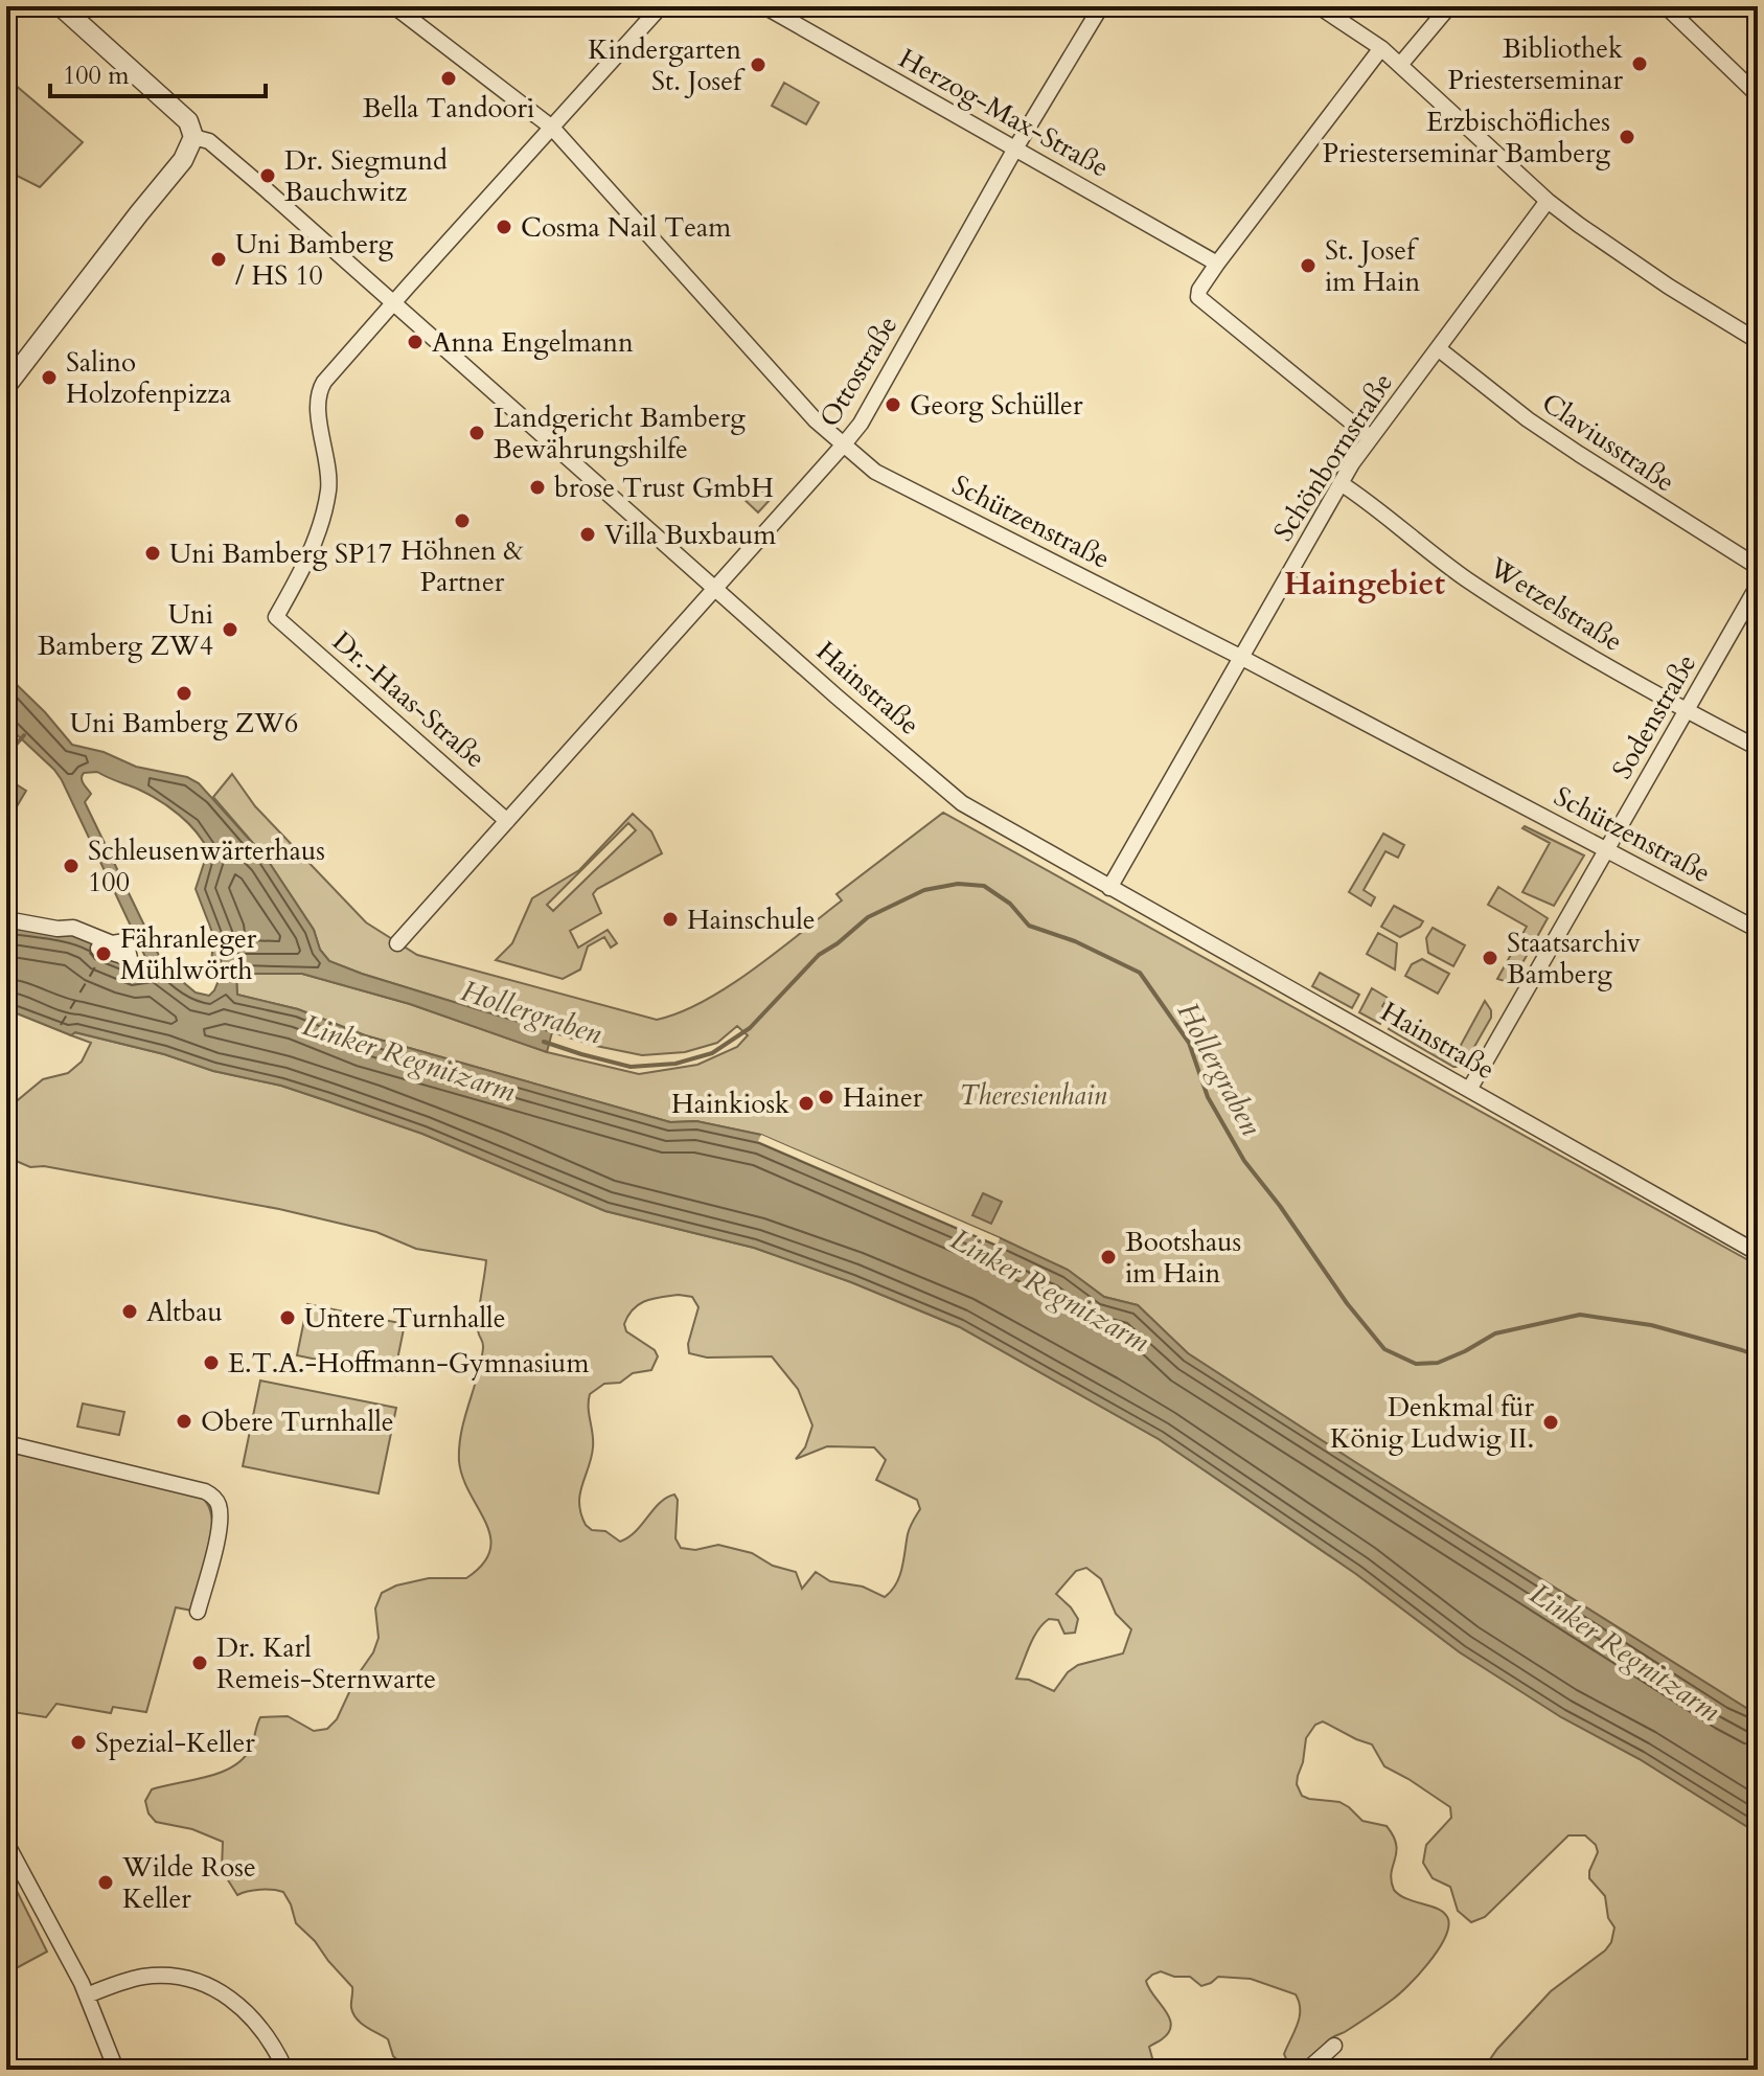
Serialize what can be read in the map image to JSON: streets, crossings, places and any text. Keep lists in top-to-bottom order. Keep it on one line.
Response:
{"streets":{"street":["Herzog-Max-Straße","Ottostraße","Claviusstraße","Schönbornstraße","Schützenstraße","Wetzelstraße","Hainstraße","Dr.-Haas-Straße","Sodenstraße"]},"crossings":[["Herzog-Max-Straße","Ottostraße"],["Ottostraße","Schützenstraße"],["Ottostraße","Hainstraße"],["Ottostraße","Dr.-Haas-Straße"],["Claviusstraße","Schönbornstraße"],["Schönbornstraße","Schützenstraße"],["Schönbornstraße","Wetzelstraße"],["Schönbornstraße","Hainstraße"],["Schützenstraße","Sodenstraße"],["Wetzelstraße","Sodenstraße"],["Hainstraße","Dr.-Haas-Straße"],["Hainstraße","Sodenstraße"]],"districts":["Haingebiet"],"water":["Hollergraben","Linker Regnitzarm"],"parks":["Theresienhain"],"places":["Bibliothek Priesterseminar","Kindergarten St. Josef","Bella Tandoori","Erzbischöfliches Priesterseminar Bamberg","Dr. Siegmund Bauchwitz","Cosma Nail Team","Uni Bamberg / HS 10","St. Josef im Hain","Anna Engelmann","Salino Holzofenpizza","Georg Schüller","Landgericht Bamberg Bewährungshilfe","brose Trust GmbH","Höhnen & Partner","Villa Buxbaum","Uni Bamberg SP17","Uni Bamberg ZW4","Uni Bamberg ZW6","Schleusenwärterhaus 100","Hainschule","Fähranleger Mühlwörth","Staatsarchiv Bamberg","Hainer","Hainkiosk","Bootshaus im Hain","Altbau","Untere Turnhalle","E.T.A.-Hoffmann-Gymnasium","Obere Turnhalle","Denkmal für König Ludwig II.","Dr. Karl Remeis-Sternwarte","Spezial-Keller","Wilde Rose Keller"],"scale_bar":"100 m"}
